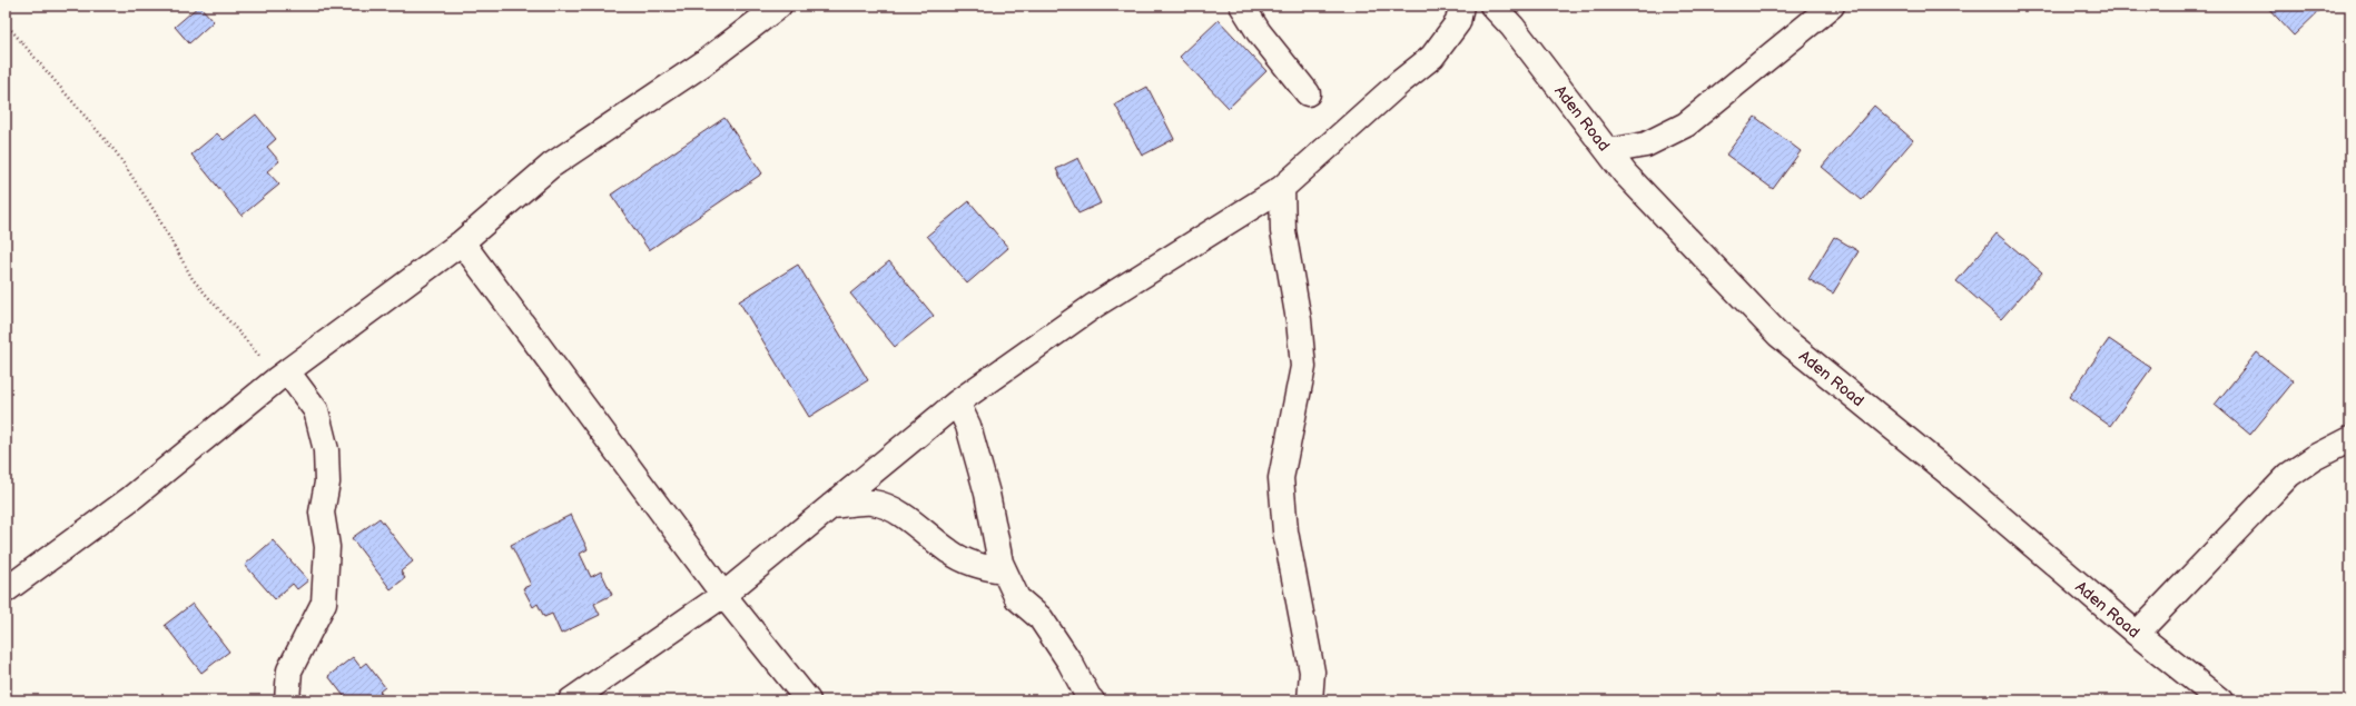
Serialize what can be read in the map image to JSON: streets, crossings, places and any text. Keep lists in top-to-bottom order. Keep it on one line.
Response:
{"streets":{"street":["Aden Road"]}}
